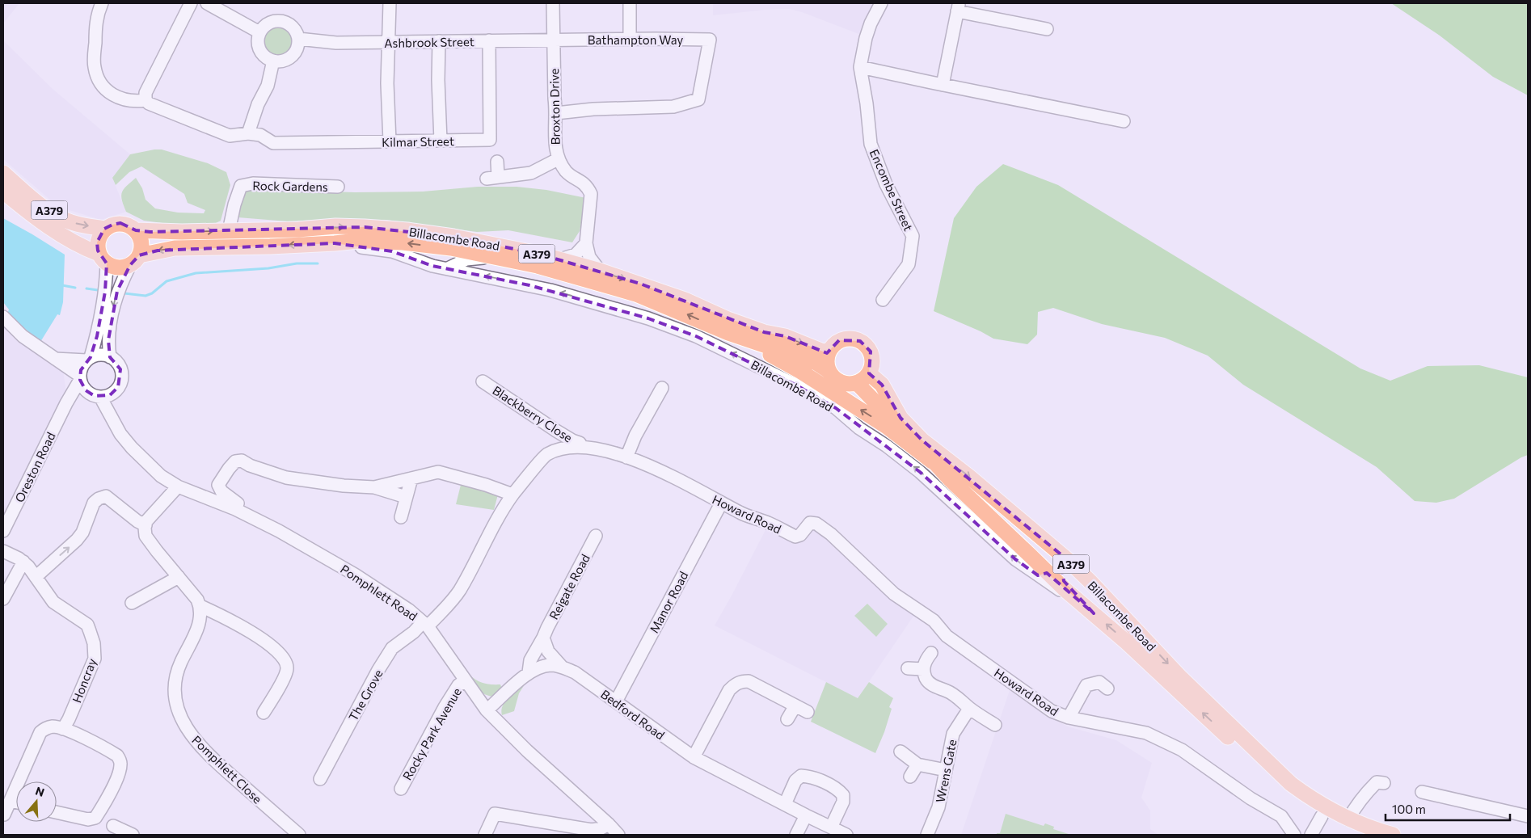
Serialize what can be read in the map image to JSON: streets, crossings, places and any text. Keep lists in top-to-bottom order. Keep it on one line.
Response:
{"streets":{"main road":["A379","Billacombe Road"],"street":["Bathampton Way","Ashbrook Street","Broxton Drive","Kilmar Street","Rock Gardens","Encombe Street","Blackberry Close","Oreston Road","Howard Road","Reigate Road","Pomphlett Road","Manor Road","Honcray","The Grove","Bedford Road","Rocky Park Avenue","Pomphlett Close","Wrens Gate"]},"crossings":[["Bathampton Way","Ashbrook Street"],["Bathampton Way","Broxton Drive"],["Ashbrook Street","Broxton Drive"],["Ashbrook Street","Kilmar Street"],["Broxton Drive","Billacombe Road"],["Rock Gardens","Billacombe Road"],["A379","Billacombe Road"],["Blackberry Close","Howard Road"],["Oreston Road","Pomphlett Road"],["Howard Road","Pomphlett Road"],["Howard Road","Manor Road"],["Howard Road","The Grove"],["Reigate Road","Bedford Road"],["Pomphlett Road","The Grove"],["Pomphlett Road","Bedford Road"],["Pomphlett Road","Rocky Park Avenue"],["Manor Road","Bedford Road"]],"scale_bar":"100 m","north":"top"}
